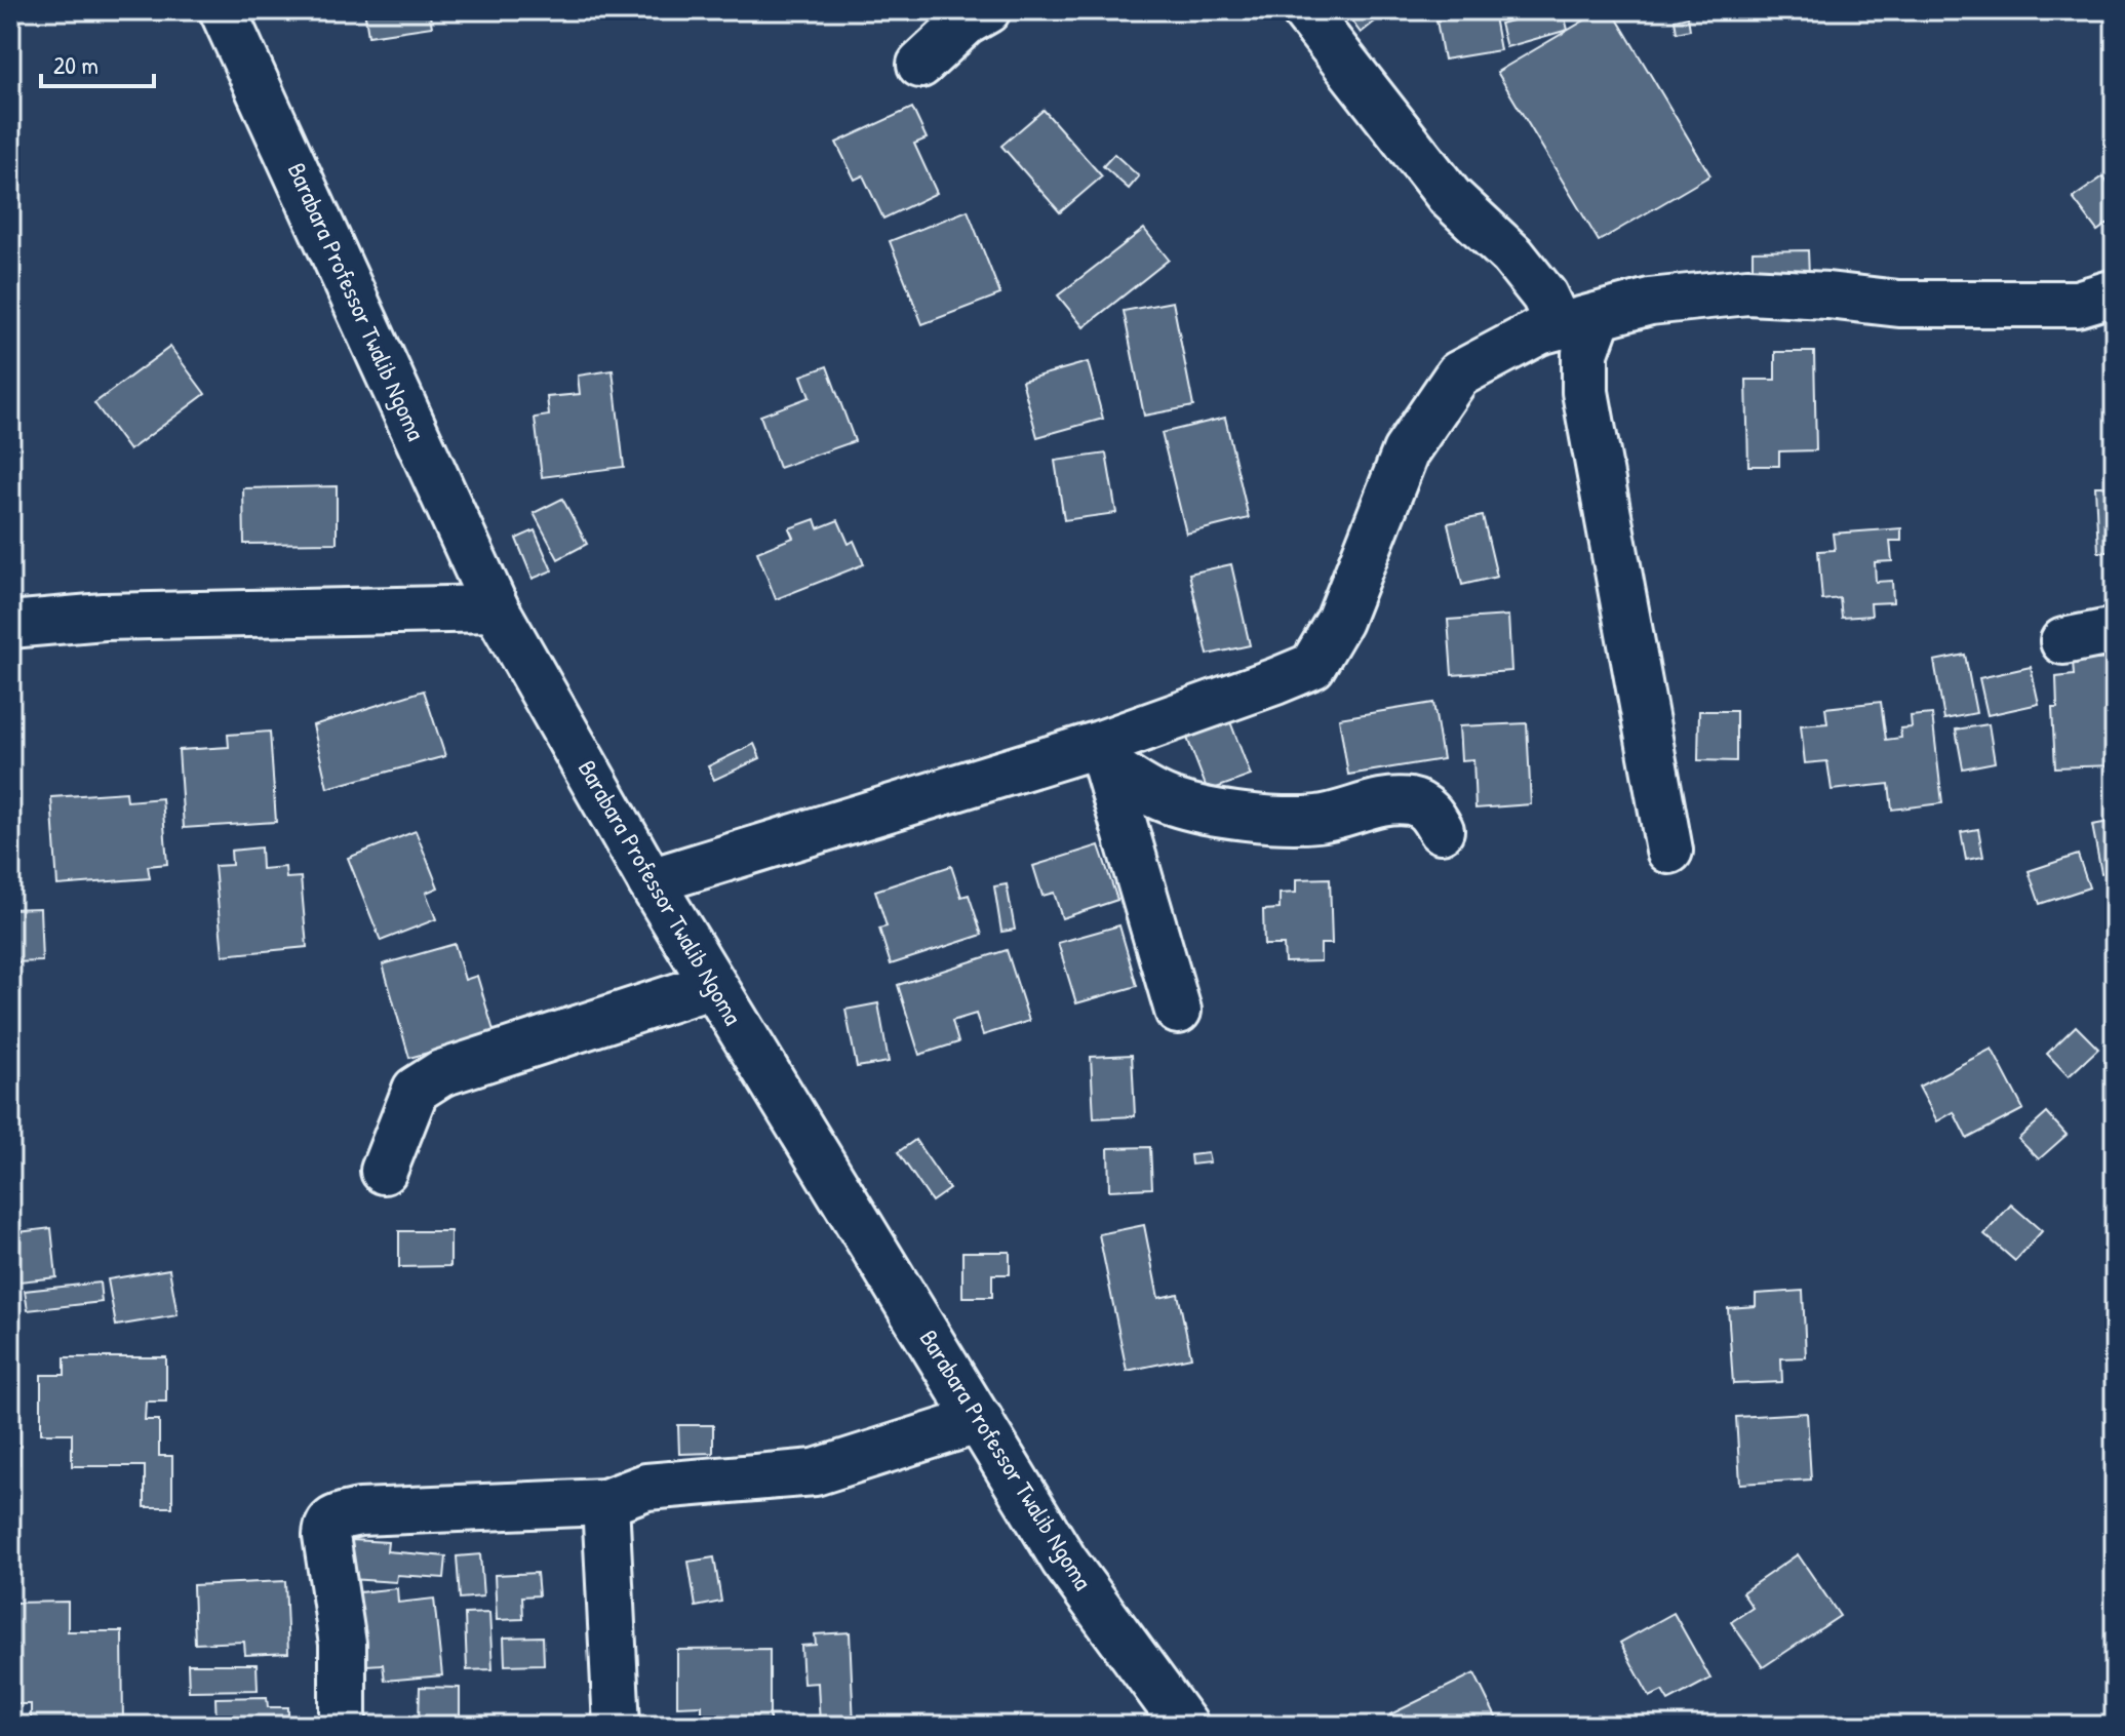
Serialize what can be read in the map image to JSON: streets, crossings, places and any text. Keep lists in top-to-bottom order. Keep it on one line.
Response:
{"streets":{"street":["Barabara Professor Twalib Ngoma"]},"scale_bar":"20 m"}
